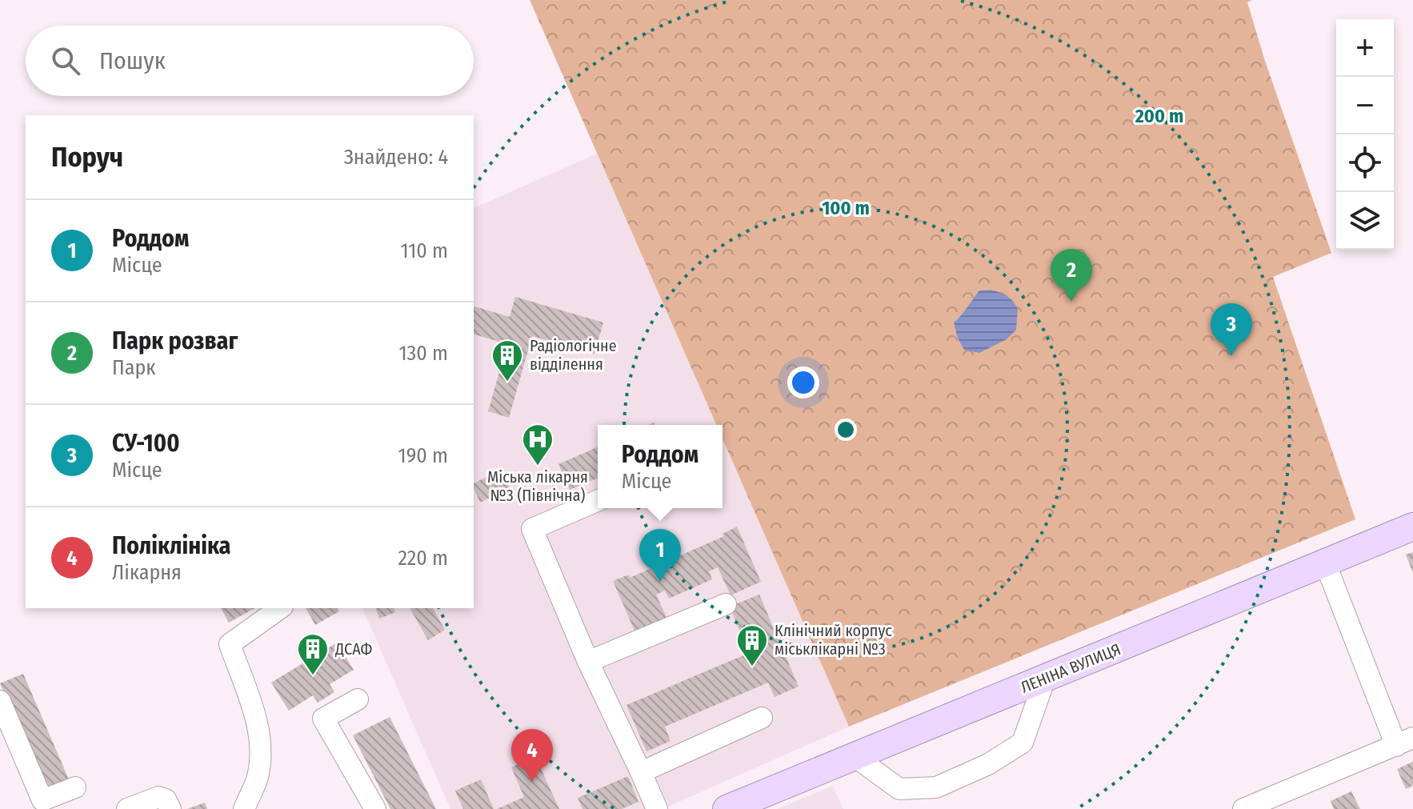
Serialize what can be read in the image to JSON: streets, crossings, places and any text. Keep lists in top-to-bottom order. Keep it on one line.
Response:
{"streets":{"main road":["ЛЕНІНА ВУЛИЦЯ"]},"places":{"building":["Радіологічне відділення","Клінічний корпус міськлікарні №3","ДСАФ"],"hospital":["Міська лікарня №3 (Північна)"]},"page":{"map_buttons":["+","−"],"search":"Пошук","heading":["Поруч","Знайдено: 4"],"list":[{"mark":"1","name":"Роддом","note":"Місце","value":"110 m"},{"mark":"2","name":"Парк розваг","note":"Парк","value":"130 m"},{"mark":"3","name":"СУ-100","note":"Місце","value":"190 m"},{"mark":"4","name":"Поліклініка","note":"Лікарня","value":"220 m"}],"pins":["2","3","1","4"],"popup":["Роддом","Місце"]},"rings":["200 m","100 m"]}
